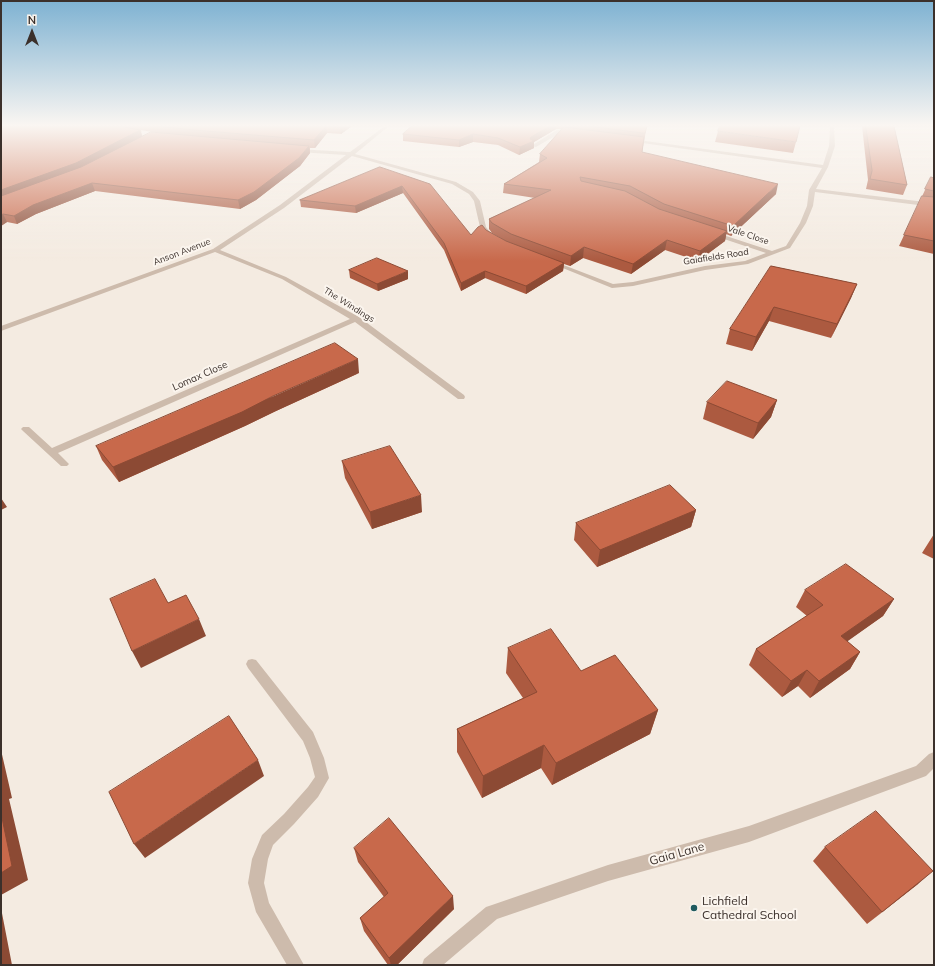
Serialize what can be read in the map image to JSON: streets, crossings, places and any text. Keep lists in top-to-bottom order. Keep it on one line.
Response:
{"streets":{"street":["Vale Close","Anson Avenue","Gaiafields Road","The Windings","Lomax Close","Gaia Lane"]},"crossings":[["Vale Close","Gaiafields Road"],["Anson Avenue","The Windings"],["The Windings","Lomax Close"]],"places":["Lichfield Cathedral School"],"north":"top"}
